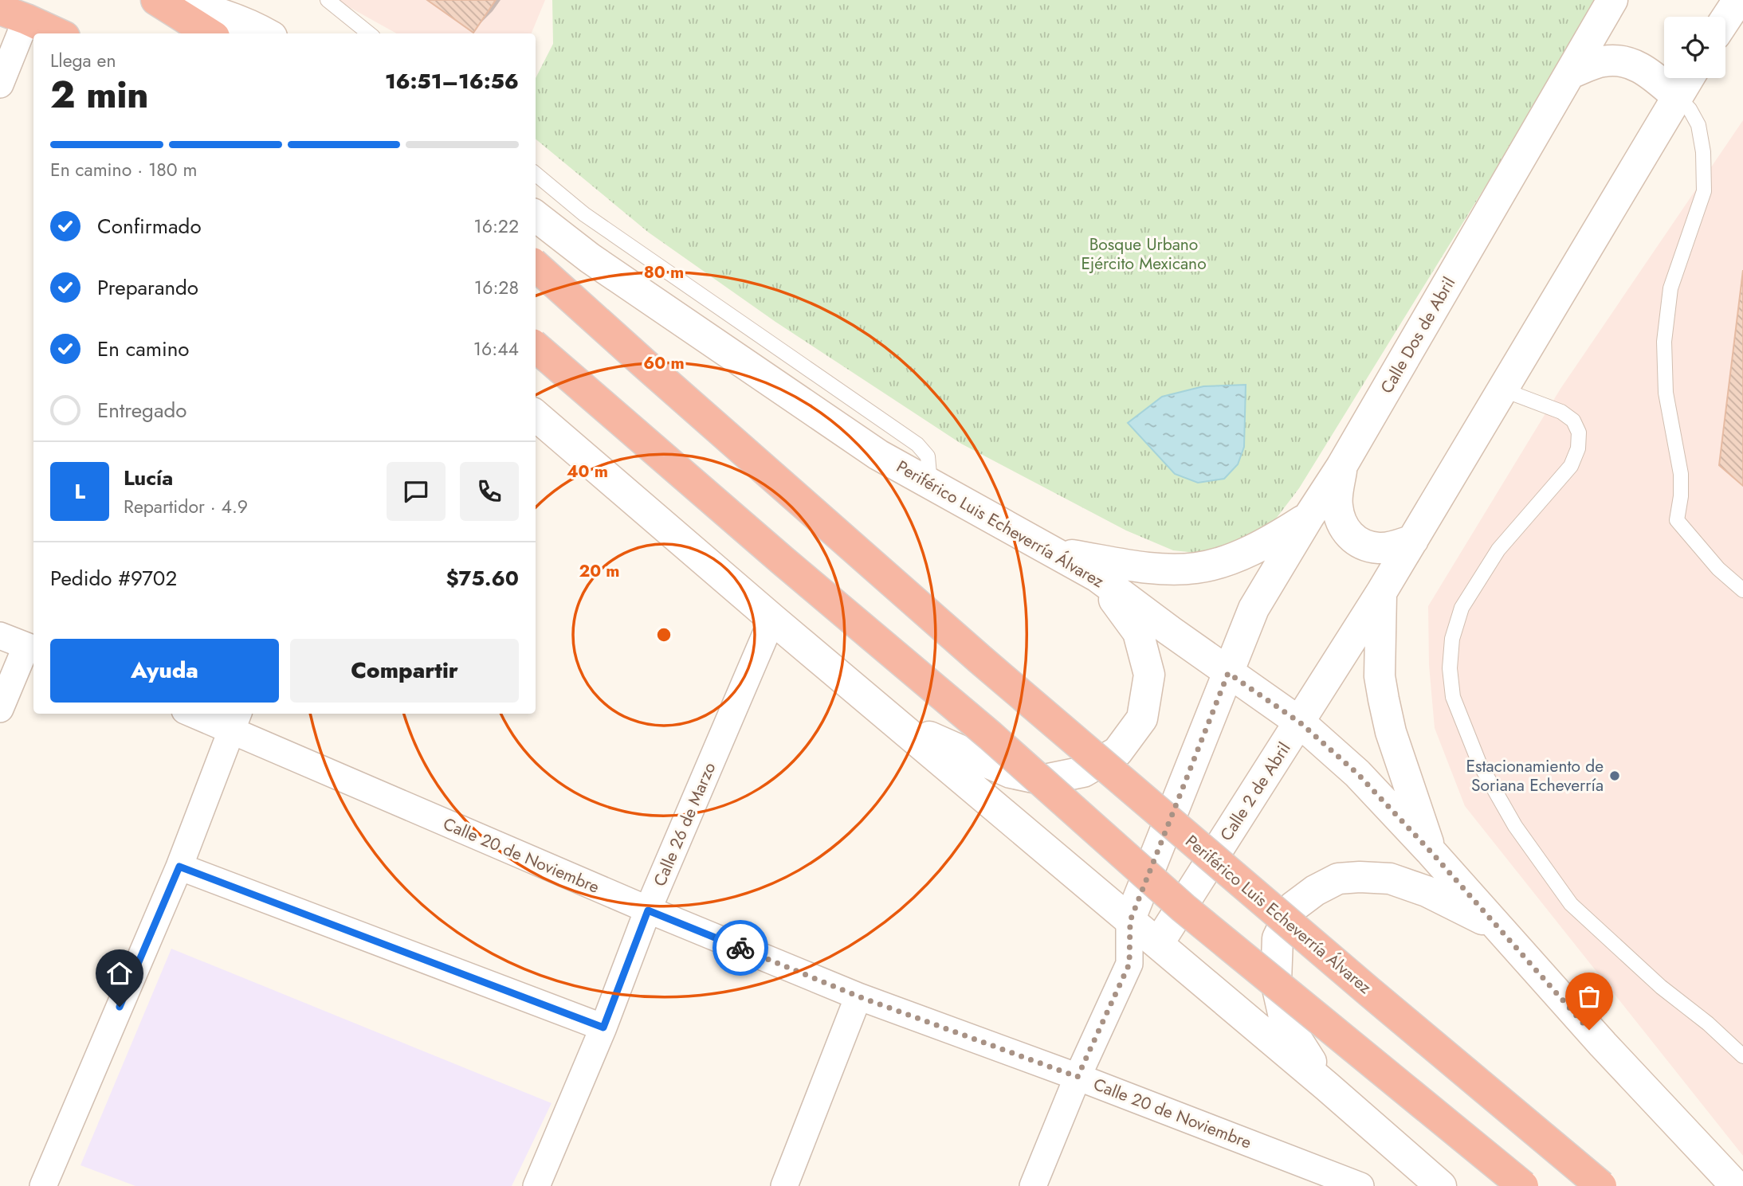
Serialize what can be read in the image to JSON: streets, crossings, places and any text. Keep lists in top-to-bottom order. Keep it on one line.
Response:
{"streets":{"highway":["Periférico Luis Echeverría Álvarez"],"street":["Calle Dos de Abril","Calle 2 de Abril","Calle 26 de Marzo","Calle 20 de Noviembre"]},"crossings":[["Calle Dos de Abril","Periférico Luis Echeverría Álvarez"],["Periférico Luis Echeverría Álvarez","Calle 2 de Abril"],["Calle 26 de Marzo","Calle 20 de Noviembre"]],"parks":["Bosque Urbano Ejército Mexicano"],"places":["Estacionamiento de Soriana Echeverría"],"page":{"heading":["2 min","Llega en","16:51–16:56"],"panel":["Lucía","Repartidor · 4.9","Pedido #9702","$75.60"],"bar":"En camino · 180 m","list":[["Confirmado","16:22"],["Preparando","16:28"],["En camino","16:44"],"Entregado"],"round":"L","buttons":["Ayuda","Compartir"]},"rings":["80 m","60 m","40 m","20 m"]}
